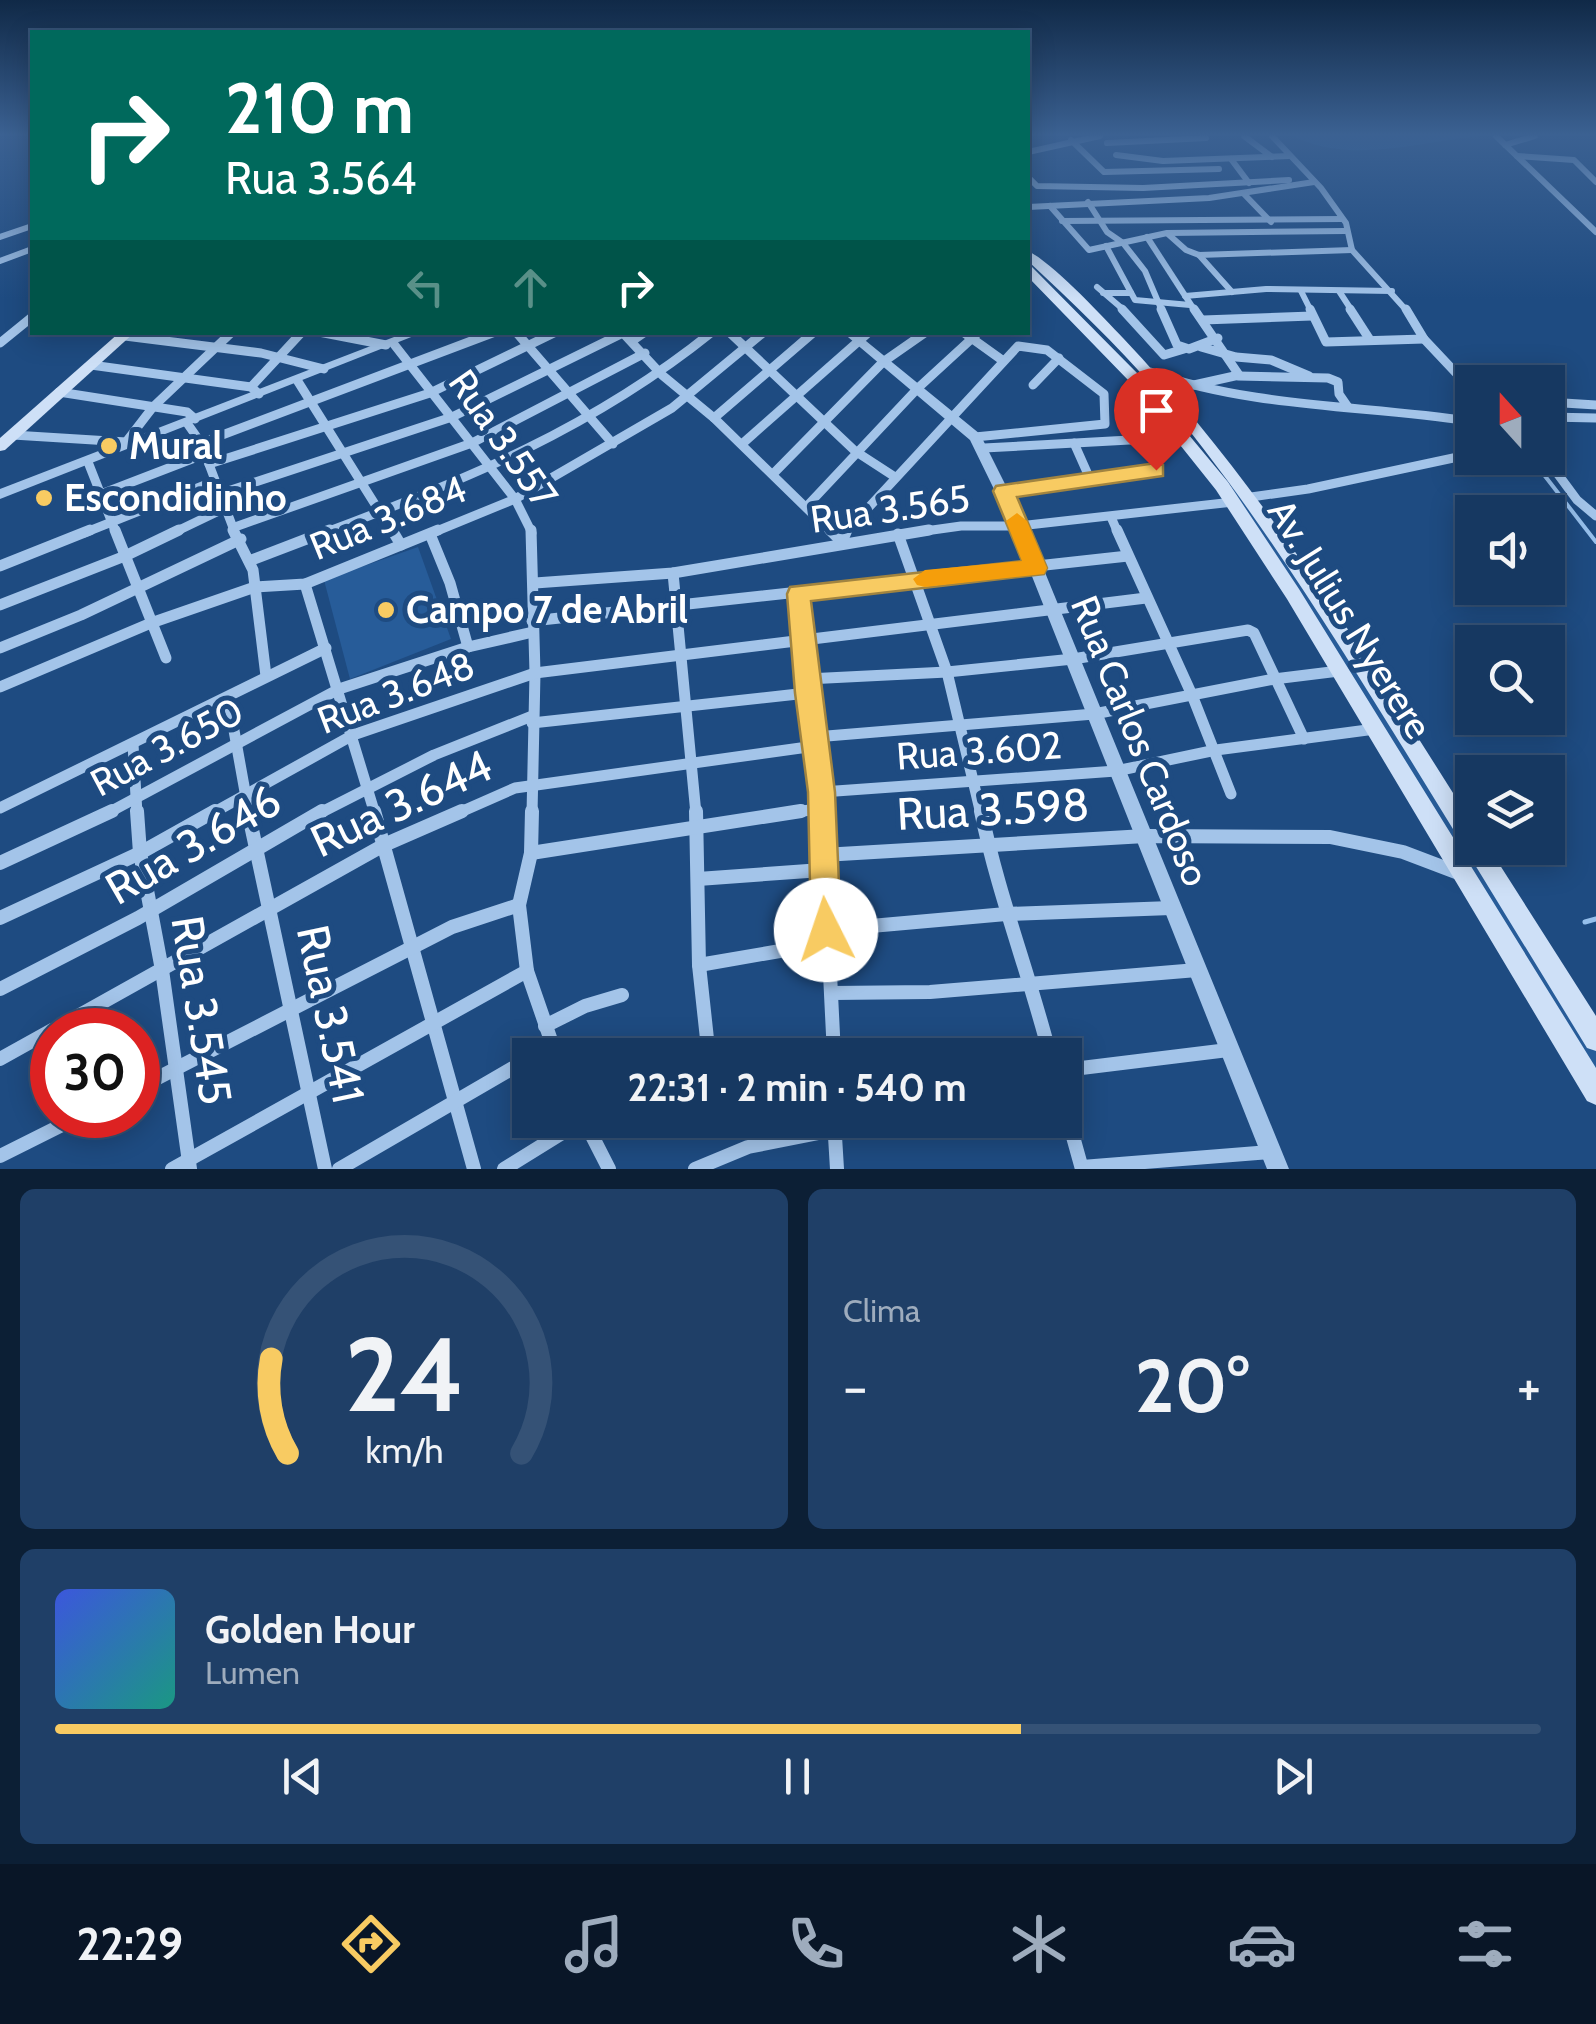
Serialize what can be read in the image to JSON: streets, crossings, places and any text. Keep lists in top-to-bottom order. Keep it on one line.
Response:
{"streets":{"main road":["Av. Julius Nyerere"],"street":["Rua 3.557","Rua 3.565","Rua 3.684","Rua 3.648","Rua Carlos Cardoso","Rua 3.650","Rua 3.602","Rua 3.644","Rua 3.598","Rua 3.646","Rua 3.545","Rua 3.541"]},"crossings":[["Rua 3.557","Rua 3.565"],["Rua 3.557","Rua 3.684"],["Rua 3.557","Rua 3.648"],["Rua 3.557","Rua 3.650"],["Rua 3.557","Rua 3.644"],["Rua 3.557","Rua 3.646"],["Rua 3.565","Av. Julius Nyerere"],["Rua 3.565","Rua Carlos Cardoso"],["Av. Julius Nyerere","Rua 3.602"],["Av. Julius Nyerere","Rua 3.644"],["Av. Julius Nyerere","Rua 3.598"],["Rua 3.648","Rua Carlos Cardoso"],["Rua 3.648","Rua 3.545"],["Rua 3.648","Rua 3.541"],["Rua Carlos Cardoso","Rua 3.650"],["Rua Carlos Cardoso","Rua 3.602"],["Rua Carlos Cardoso","Rua 3.644"],["Rua Carlos Cardoso","Rua 3.598"],["Rua Carlos Cardoso","Rua 3.646"],["Rua 3.650","Rua 3.545"],["Rua 3.650","Rua 3.541"],["Rua 3.644","Rua 3.646"],["Rua 3.644","Rua 3.545"],["Rua 3.644","Rua 3.541"],["Rua 3.646","Rua 3.545"],["Rua 3.646","Rua 3.541"]],"places":["Mural","Escondidinho","Campo 7 de Abril"],"north":"top","page":{"turn":["210 m","Rua 3.564"],"limit":"30","trip":"22:31 · 2 min · 540 m","tile":"Clima","heat":["−","20°","+"],"song":["Golden Hour","Lumen"],"tabs":"22:29","gauge":["24","km/h"]}}
